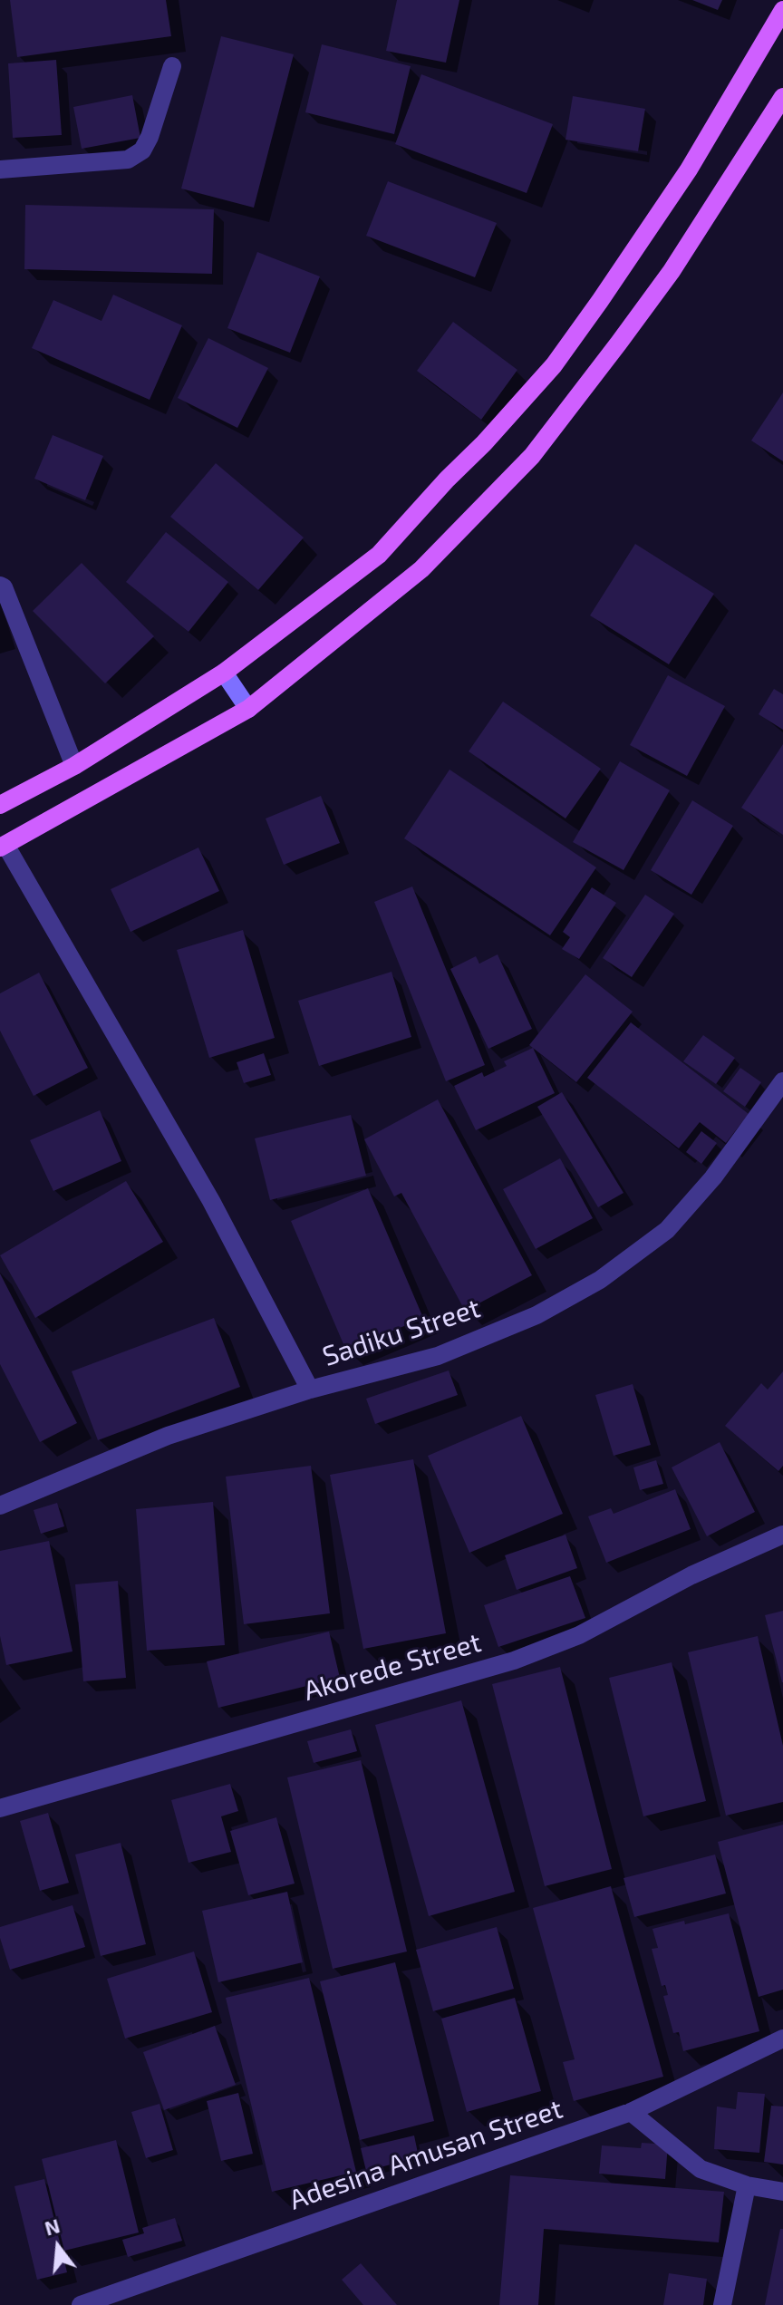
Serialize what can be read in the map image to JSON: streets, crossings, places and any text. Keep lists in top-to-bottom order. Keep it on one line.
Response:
{"streets":{"street":["Sadiku Street","Akorede Street","Adesina Amusan Street"]},"north":"top"}
